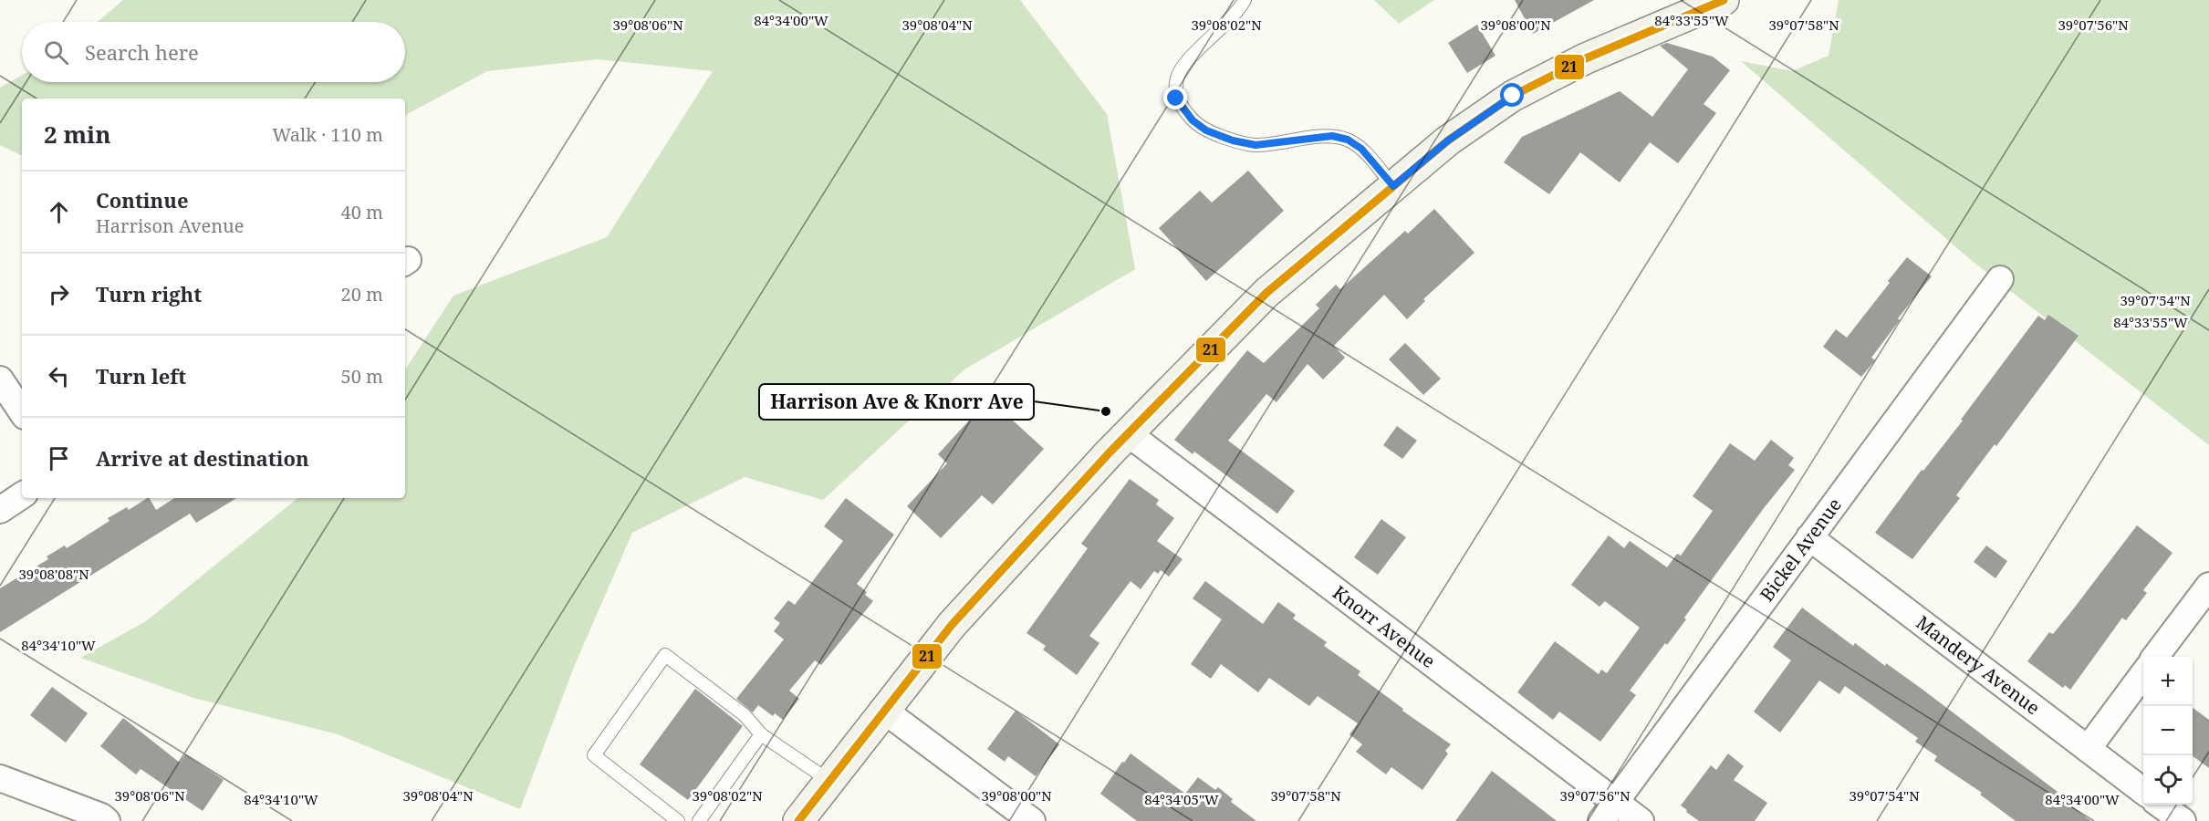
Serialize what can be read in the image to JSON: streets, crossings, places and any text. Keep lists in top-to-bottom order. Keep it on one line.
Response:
{"streets":{"street":["Bickel Avenue","Knorr Avenue","Mandery Avenue"]},"crossings":[["Bickel Avenue","Knorr Avenue"],["Bickel Avenue","Mandery Avenue"]],"places":["Harrison Ave & Knorr Ave"],"lines":["transit line 21"],"page":{"search":"Search here","heading":["2 min","Walk · 110 m"],"list":[["Continue","Harrison Avenue","40 m"],["Turn right","20 m"],["Turn left","50 m"],"Arrive at destination"],"map_buttons":["+","−"]},"coordinates":["84°34'00\"W","84°33'55\"W","39°08'06\"N","39°08'04\"N","39°08'02\"N","39°08'00\"N","39°07'58\"N","39°07'56\"N","39°07'54\"N","39°08'08\"N","84°34'10\"W","84°34'05\"W"]}
